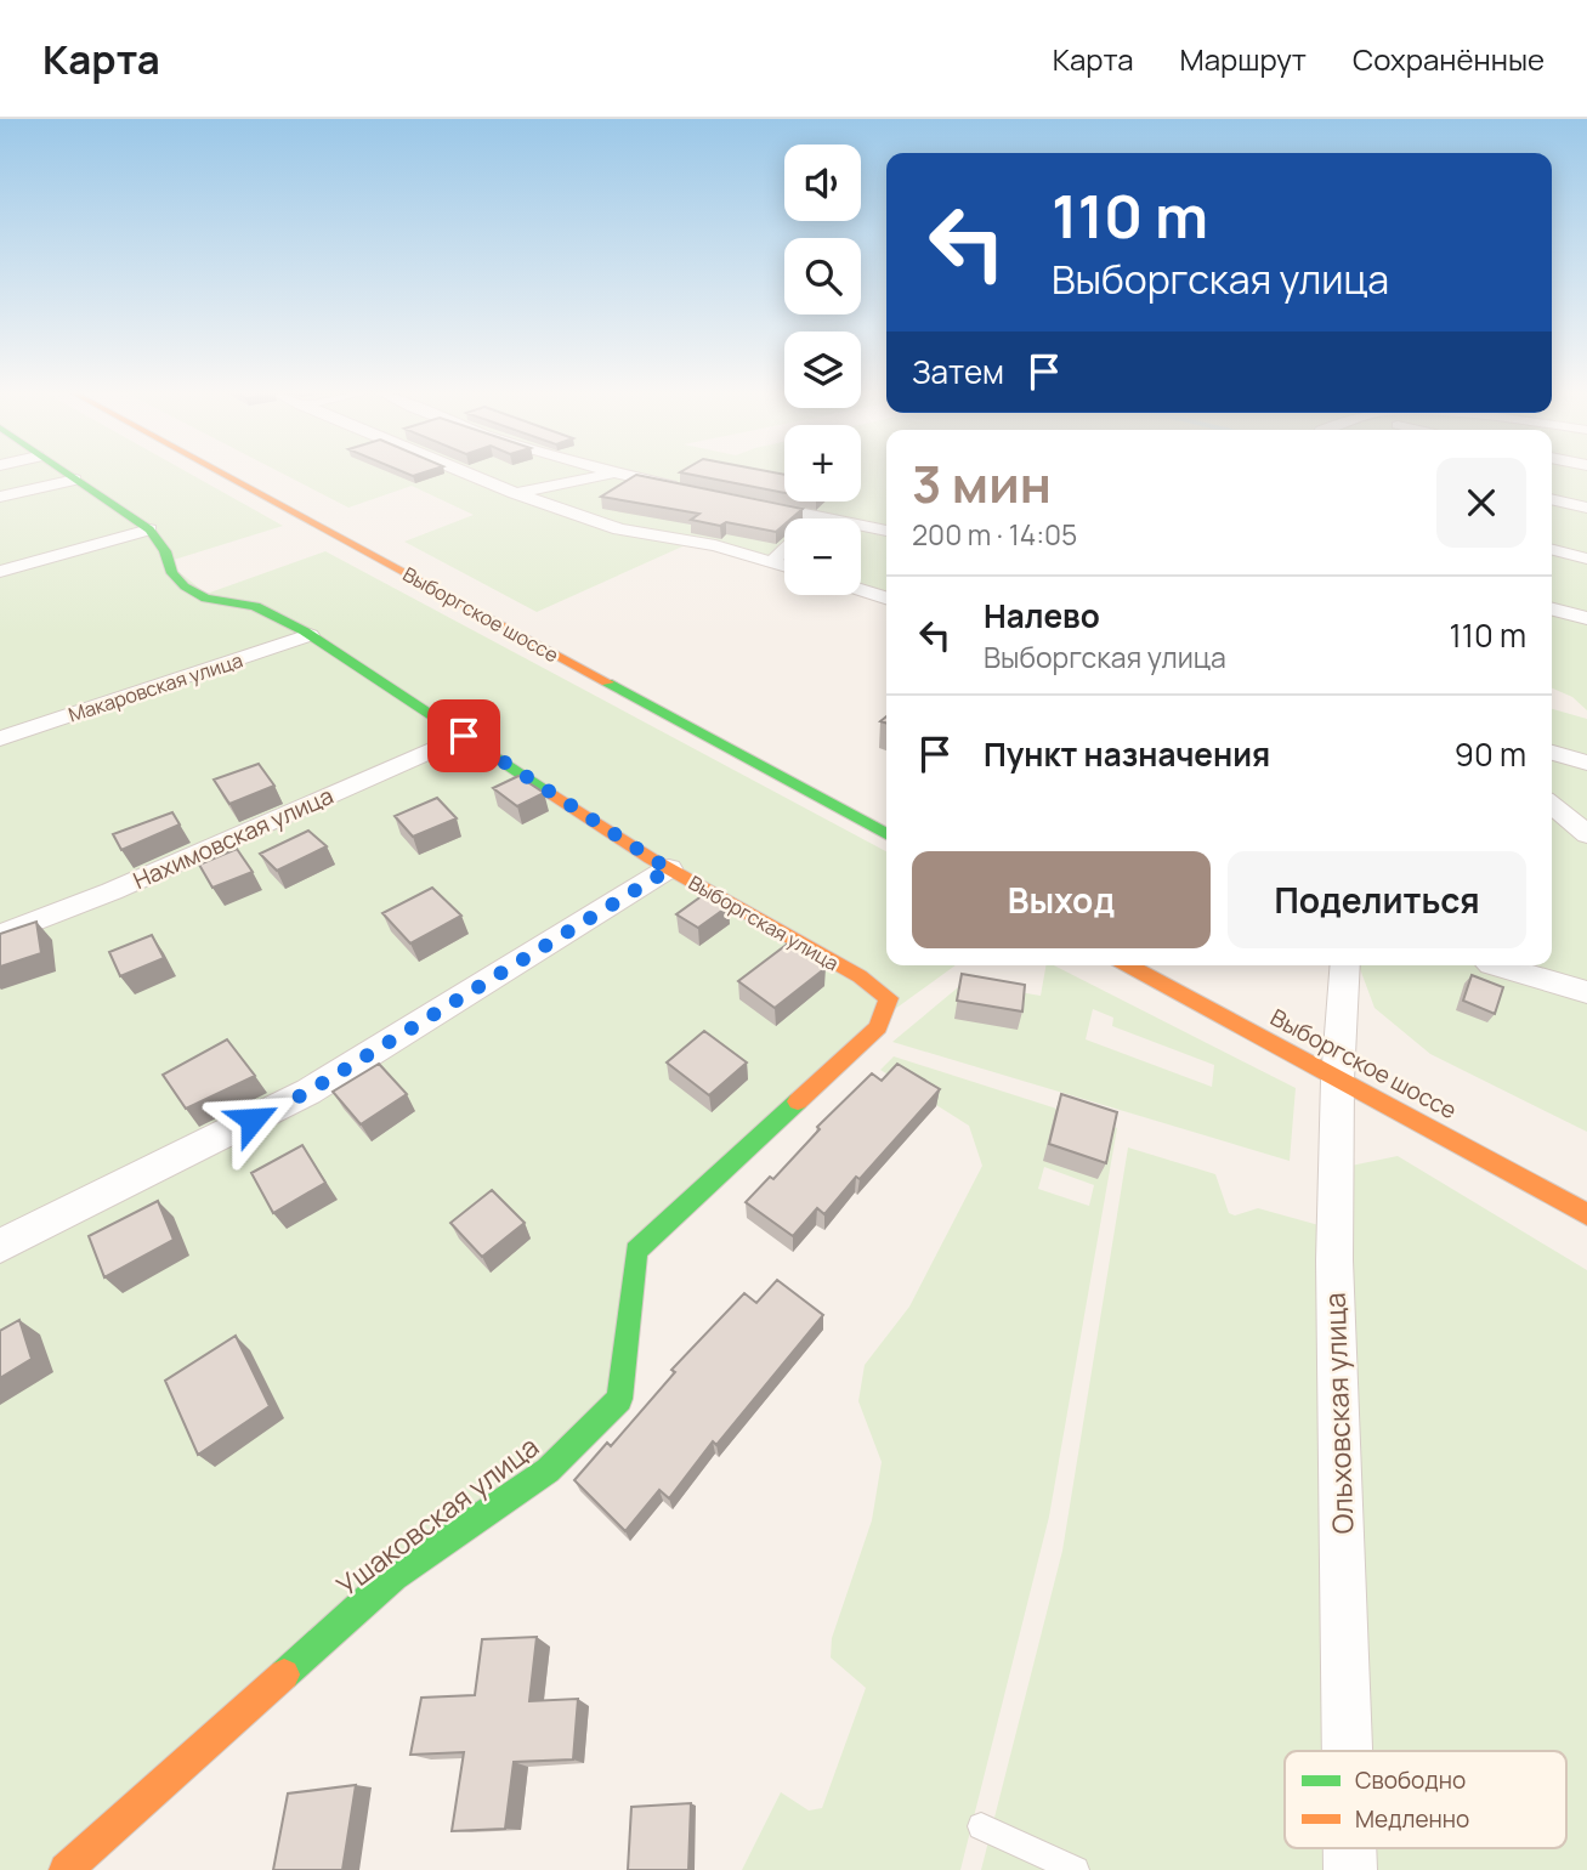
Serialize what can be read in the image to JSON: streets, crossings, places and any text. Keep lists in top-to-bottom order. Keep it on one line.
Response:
{"streets":{"street":["Выборгское шоссе","Макаровская улица","Нахимовская улица","Выборгская улица","Ольховская улица","Ушаковская улица"]},"crossings":[["Выборгское шоссе","Ольховская улица"],["Макаровская улица","Выборгская улица"],["Нахимовская улица","Выборгская улица"],["Выборгская улица","Ушаковская улица"]],"legend":["Свободно","Медленно"],"page":{"header":"Карта","nav":["Карта","Маршрут","Сохранённые"],"map_buttons":["+","−"],"turn":["110 m","Выборгская улица"],"then":"Затем","heading":["3 мин","200 m · 14:05"],"list":[{"name":"Налево","note":"Выборгская улица","value":"110 m"},{"name":"Пункт назначения","value":"90 m"}],"buttons":["Выход","Поделиться"]}}
